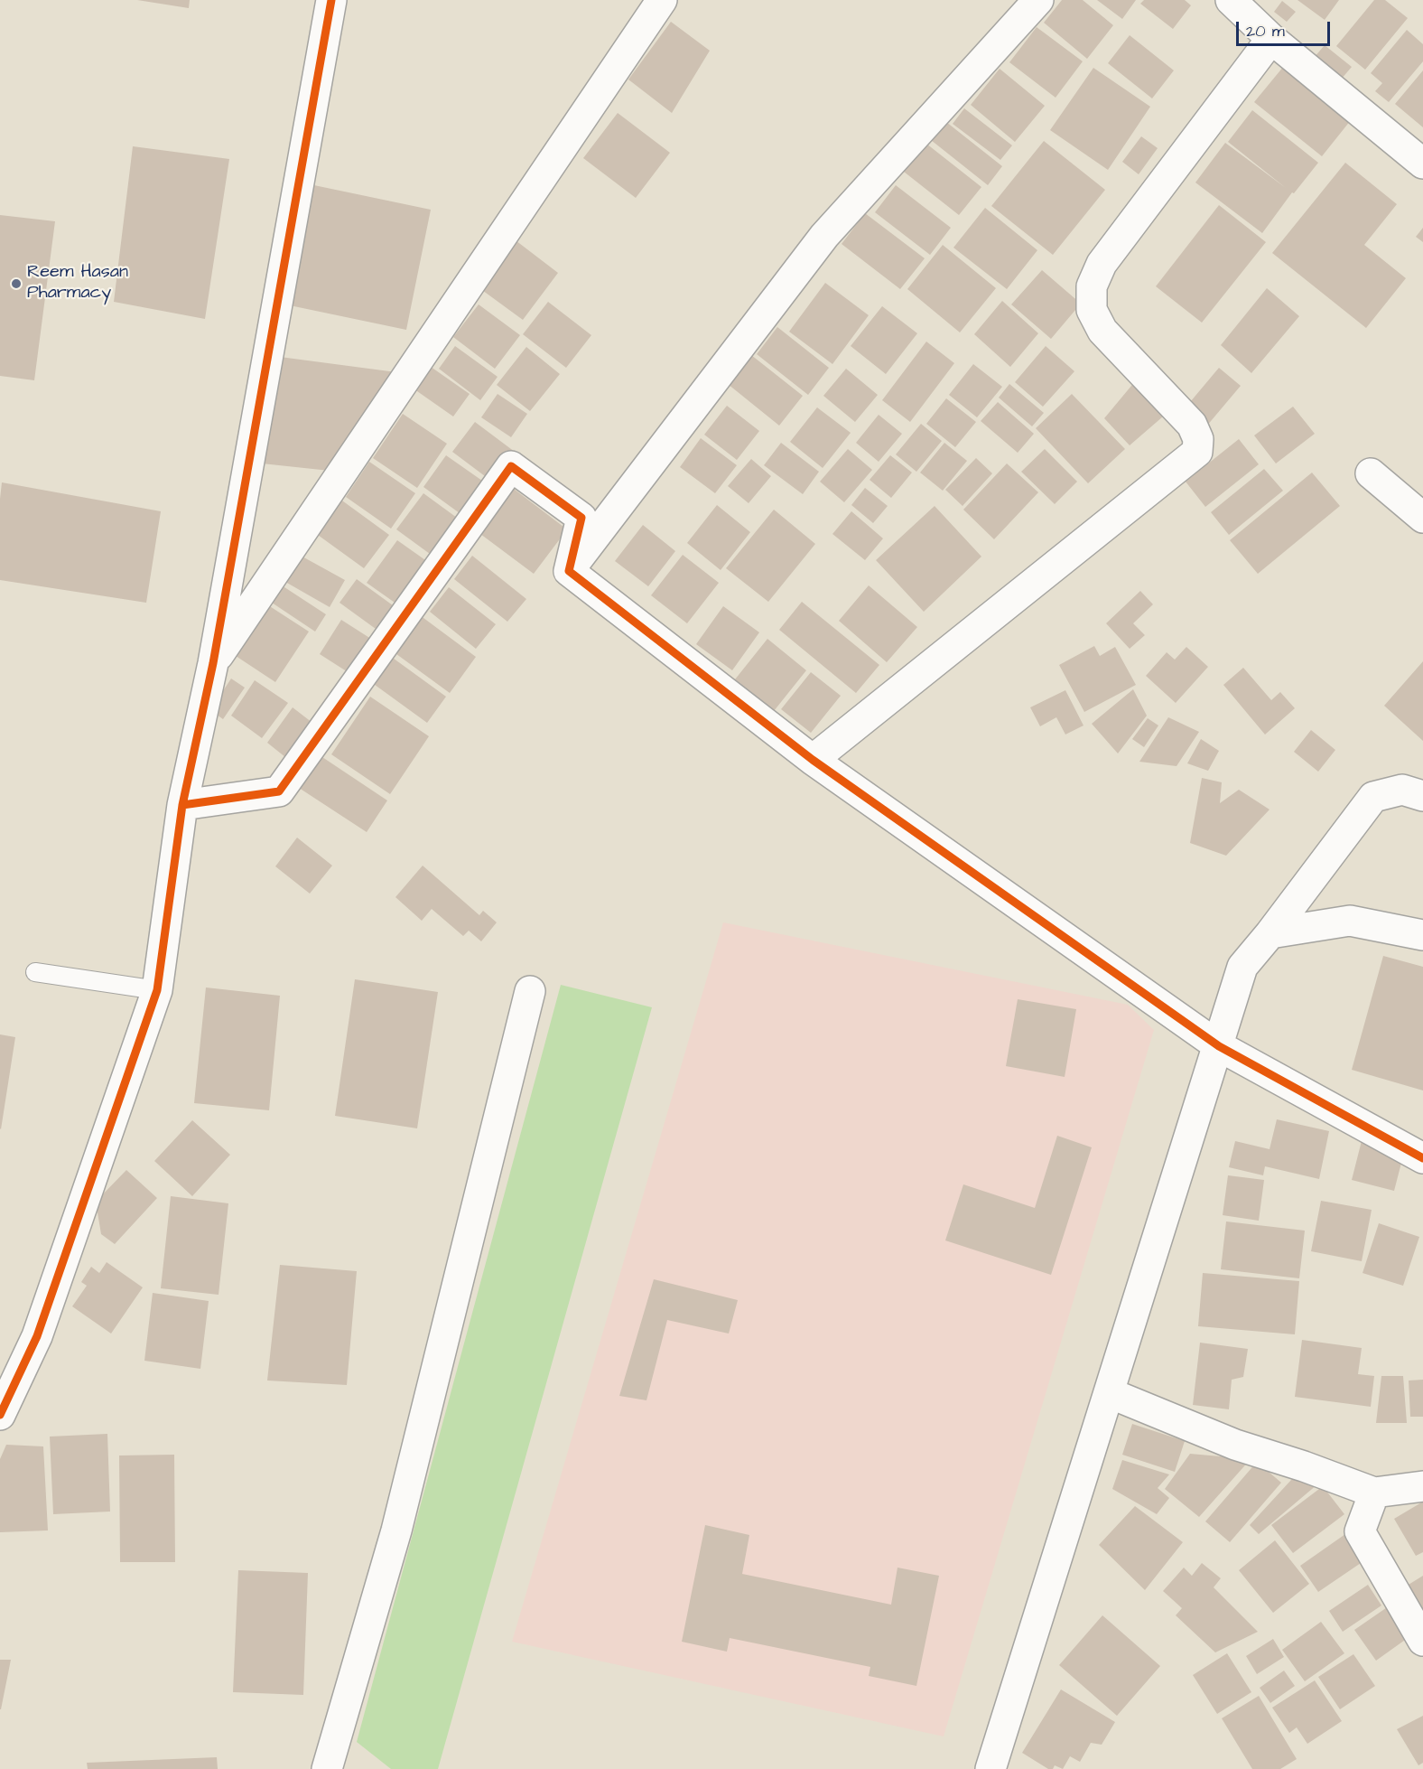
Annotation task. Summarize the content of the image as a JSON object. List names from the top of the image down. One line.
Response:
{"places":["Reem Hasan Pharmacy"],"scale_bar":"20 m"}
